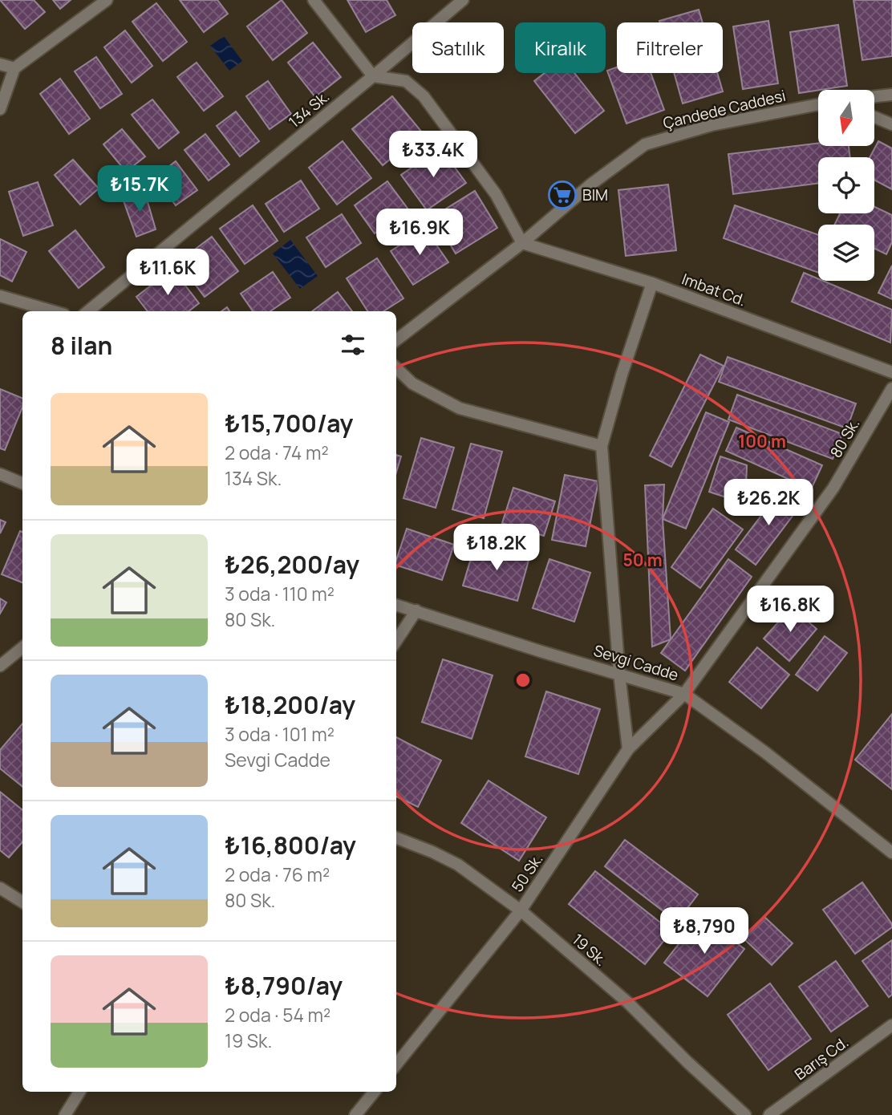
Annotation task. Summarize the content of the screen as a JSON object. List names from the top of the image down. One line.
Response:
{"streets":{"street":["134 Sk.","Çandede Caddesi","Imbat Cd.","80 Sk.","Sevgi Cadde","50 Sk.","19 Sk.","Barış Cd."]},"crossings":[["Çandede Caddesi","Imbat Cd."],["80 Sk.","Sevgi Cadde"],["80 Sk.","50 Sk."],["Sevgi Cadde","50 Sk."],["50 Sk.","19 Sk."]],"places":{"supermarket":["BIM"]},"north":"bottom","page":{"chip":["Satılık","Kiralık","Filtreler"],"price":["₺33.4K","₺15.7K","₺16.9K","₺11.6K","₺26.2K","₺18.2K","₺16.8K","₺8,790"],"heading":"8 ilan","list":[{"name":"₺15,700/ay","note":"2 oda · 74 m² · 134 Sk."},{"name":"₺26,200/ay","note":"3 oda · 110 m² · 80 Sk."},{"name":"₺18,200/ay","note":"3 oda · 101 m² · Sevgi Cadde"},{"name":"₺16,800/ay","note":"2 oda · 76 m² · 80 Sk."},{"name":"₺8,790/ay","note":"2 oda · 54 m² · 19 Sk."}]},"rings":["100 m","50 m"]}
